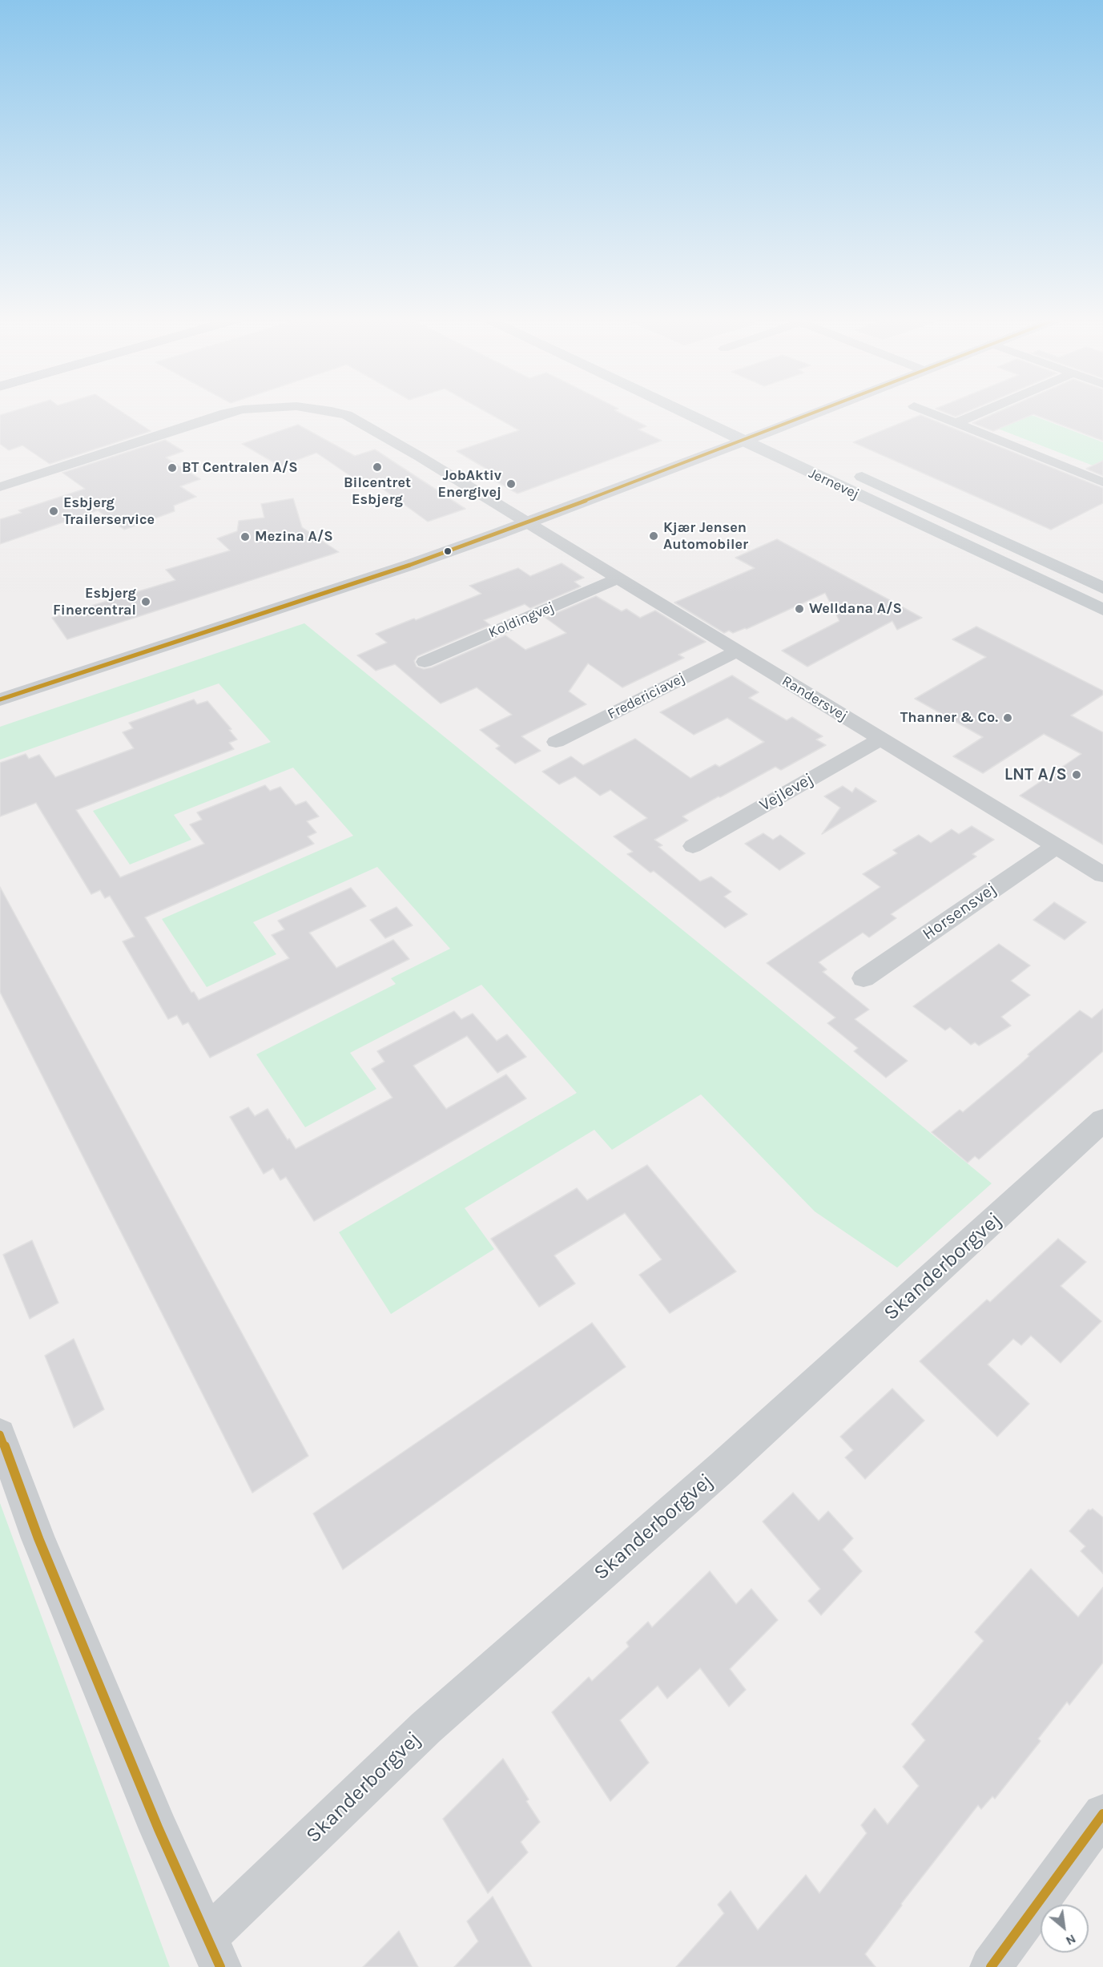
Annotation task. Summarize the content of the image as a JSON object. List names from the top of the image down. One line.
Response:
{"streets":{"main road":["Jernevej"],"street":["Koldingvej","Fredericiavej","Randersvej","Vejlevej","Horsensvej","Skanderborgvej"]},"crossings":[["Koldingvej","Randersvej"],["Fredericiavej","Randersvej"],["Randersvej","Vejlevej"],["Randersvej","Horsensvej"]],"places":["Bilcentret Esbjerg","BT Centralen A/S","JobAktiv Energivej","Esbjerg Trailerservice","Kjær Jensen Automobiler","Mezina A/S","Esbjerg Finercentral","Welldana A/S","Thanner & Co.","LNT A/S"],"north":"bottom right"}
